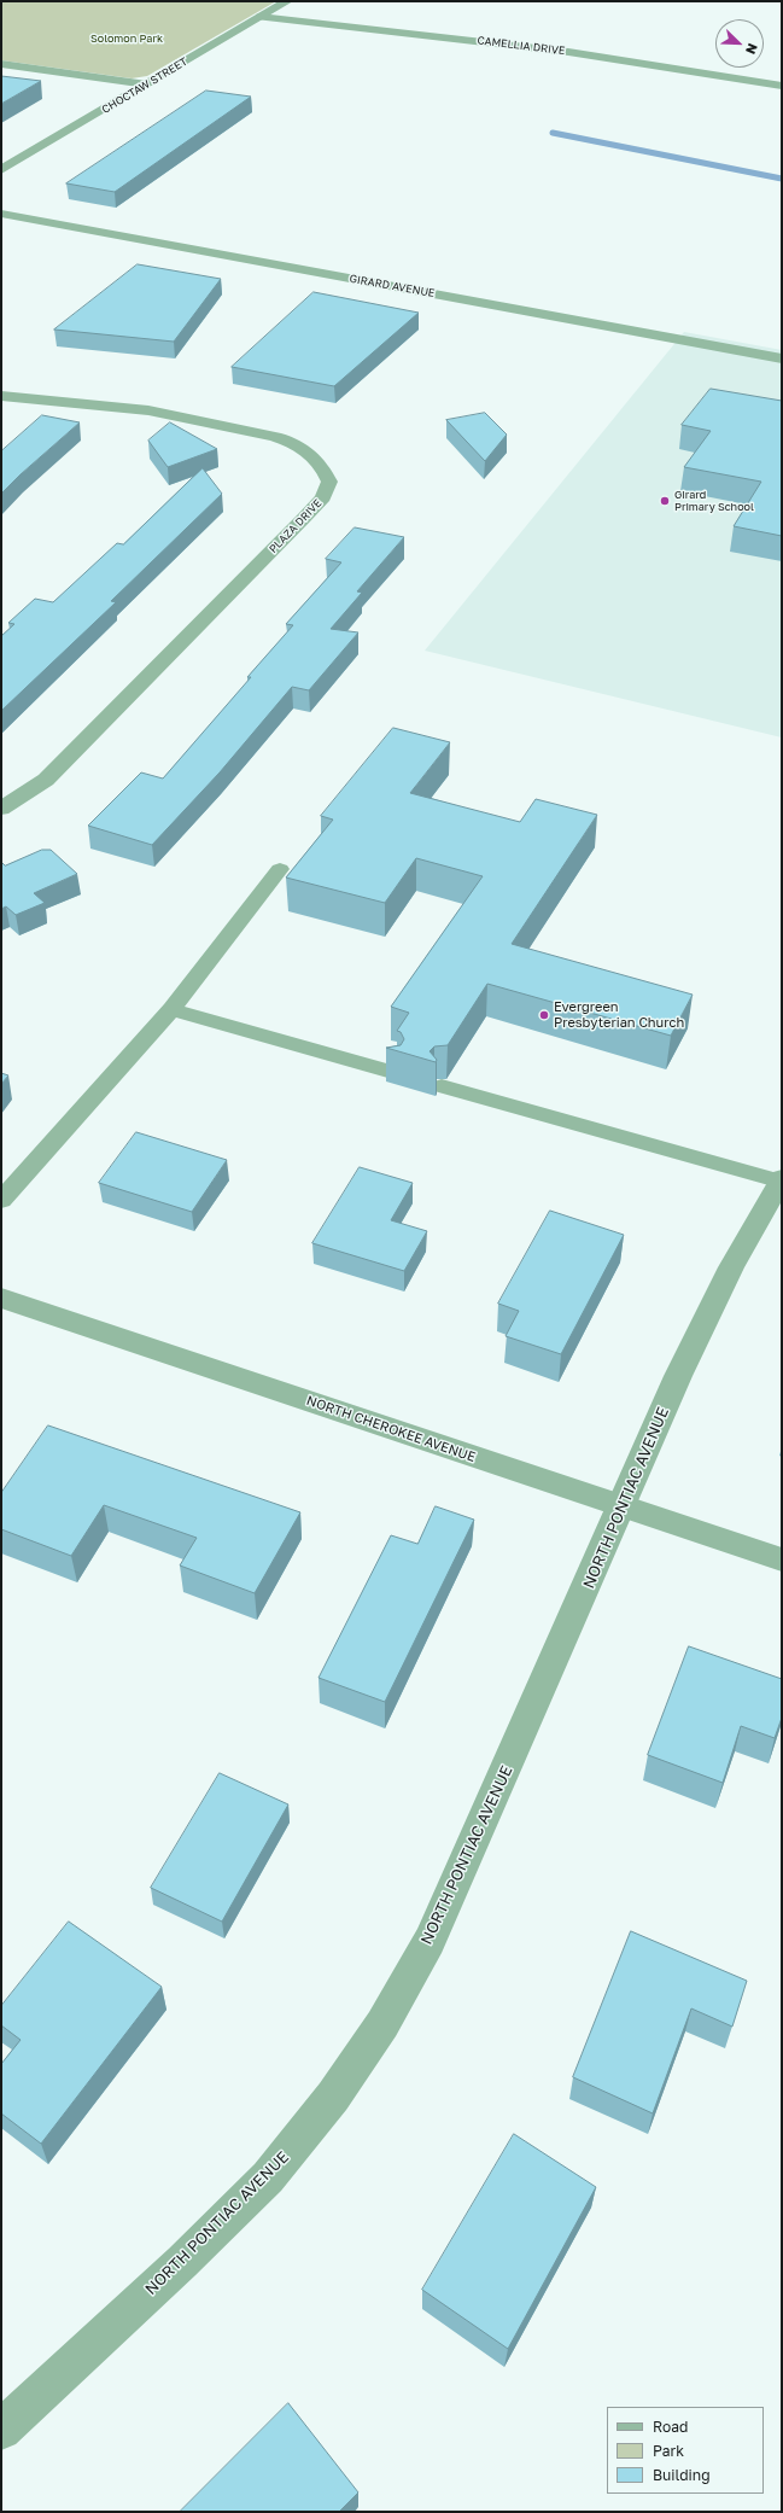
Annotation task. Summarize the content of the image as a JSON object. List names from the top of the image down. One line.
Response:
{"streets":{"street":["CAMELLIA DRIVE","CHOCTAW STREET","GIRARD AVENUE","PLAZA DRIVE","NORTH CHEROKEE AVENUE","NORTH PONTIAC AVENUE"]},"crossings":[["CAMELLIA DRIVE","CHOCTAW STREET"],["NORTH CHEROKEE AVENUE","NORTH PONTIAC AVENUE"]],"parks":["Solomon Park"],"places":["Girard Primary School","Evergreen Presbyterian Church"],"legend":["Road","Park","Building"],"north":"bottom right"}
